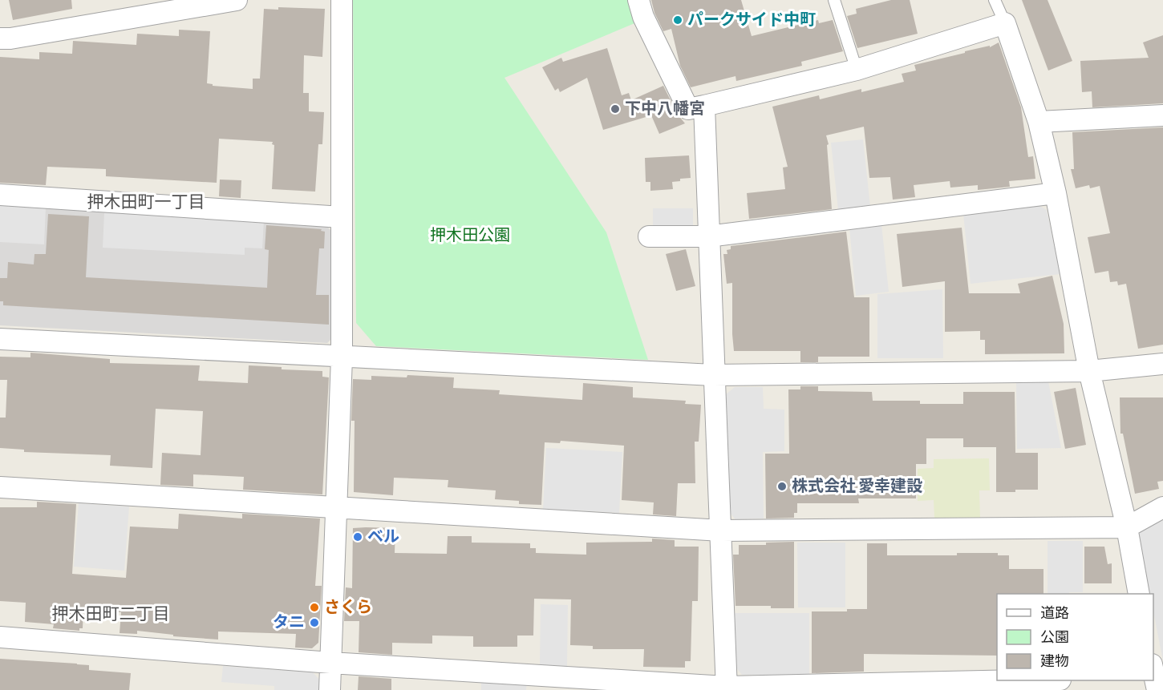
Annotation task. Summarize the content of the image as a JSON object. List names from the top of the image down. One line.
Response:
{"districts":["押木田町一丁目","押木田町二丁目"],"parks":["押木田公園"],"places":["パークサイド中町","下中八幡宮","株式会社 愛幸建設","ベル","さくら","タニ"],"legend":["道路","公園","建物"]}
